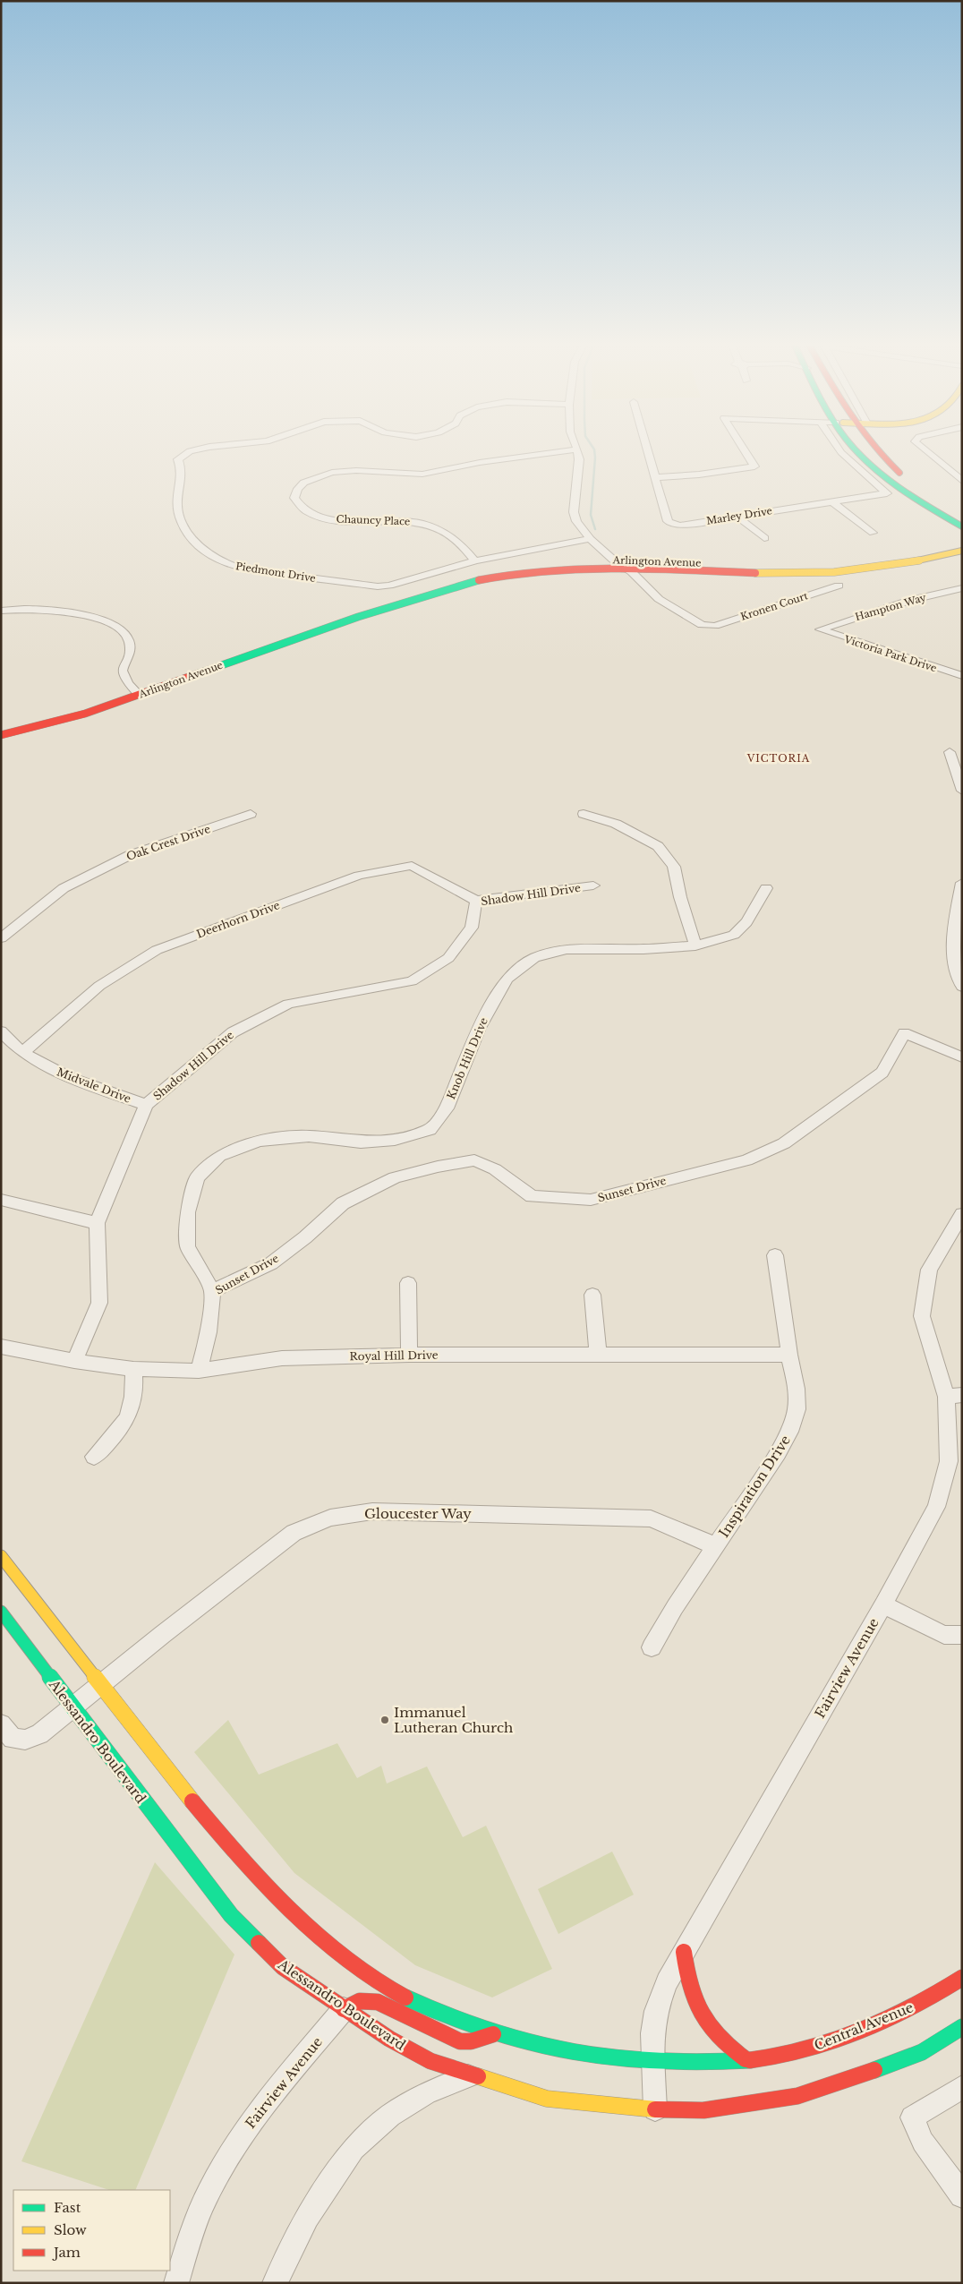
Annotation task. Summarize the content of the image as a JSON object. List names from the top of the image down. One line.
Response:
{"streets":{"main road":["Arlington Avenue","Alessandro Boulevard","Central Avenue"],"street":["Marley Drive","Chauncy Place","Piedmont Drive","Kronen Court","Hampton Way","Victoria Park Drive","Oak Crest Drive","Shadow Hill Drive","Deerhorn Drive","Knob Hill Drive","Midvale Drive","Sunset Drive","Royal Hill Drive","Inspiration Drive","Gloucester Way","Fairview Avenue"]},"crossings":[["Chauncy Place","Piedmont Drive"],["Arlington Avenue","Kronen Court"],["Hampton Way","Victoria Park Drive"],["Shadow Hill Drive","Deerhorn Drive"],["Shadow Hill Drive","Midvale Drive"],["Shadow Hill Drive","Royal Hill Drive"],["Deerhorn Drive","Midvale Drive"],["Knob Hill Drive","Sunset Drive"],["Sunset Drive","Royal Hill Drive"],["Royal Hill Drive","Inspiration Drive"],["Inspiration Drive","Gloucester Way"],["Gloucester Way","Alessandro Boulevard"],["Fairview Avenue","Alessandro Boulevard"],["Fairview Avenue","Central Avenue"]],"districts":["VICTORIA"],"places":["Immanuel Lutheran Church"],"legend":["Fast","Slow","Jam"]}
